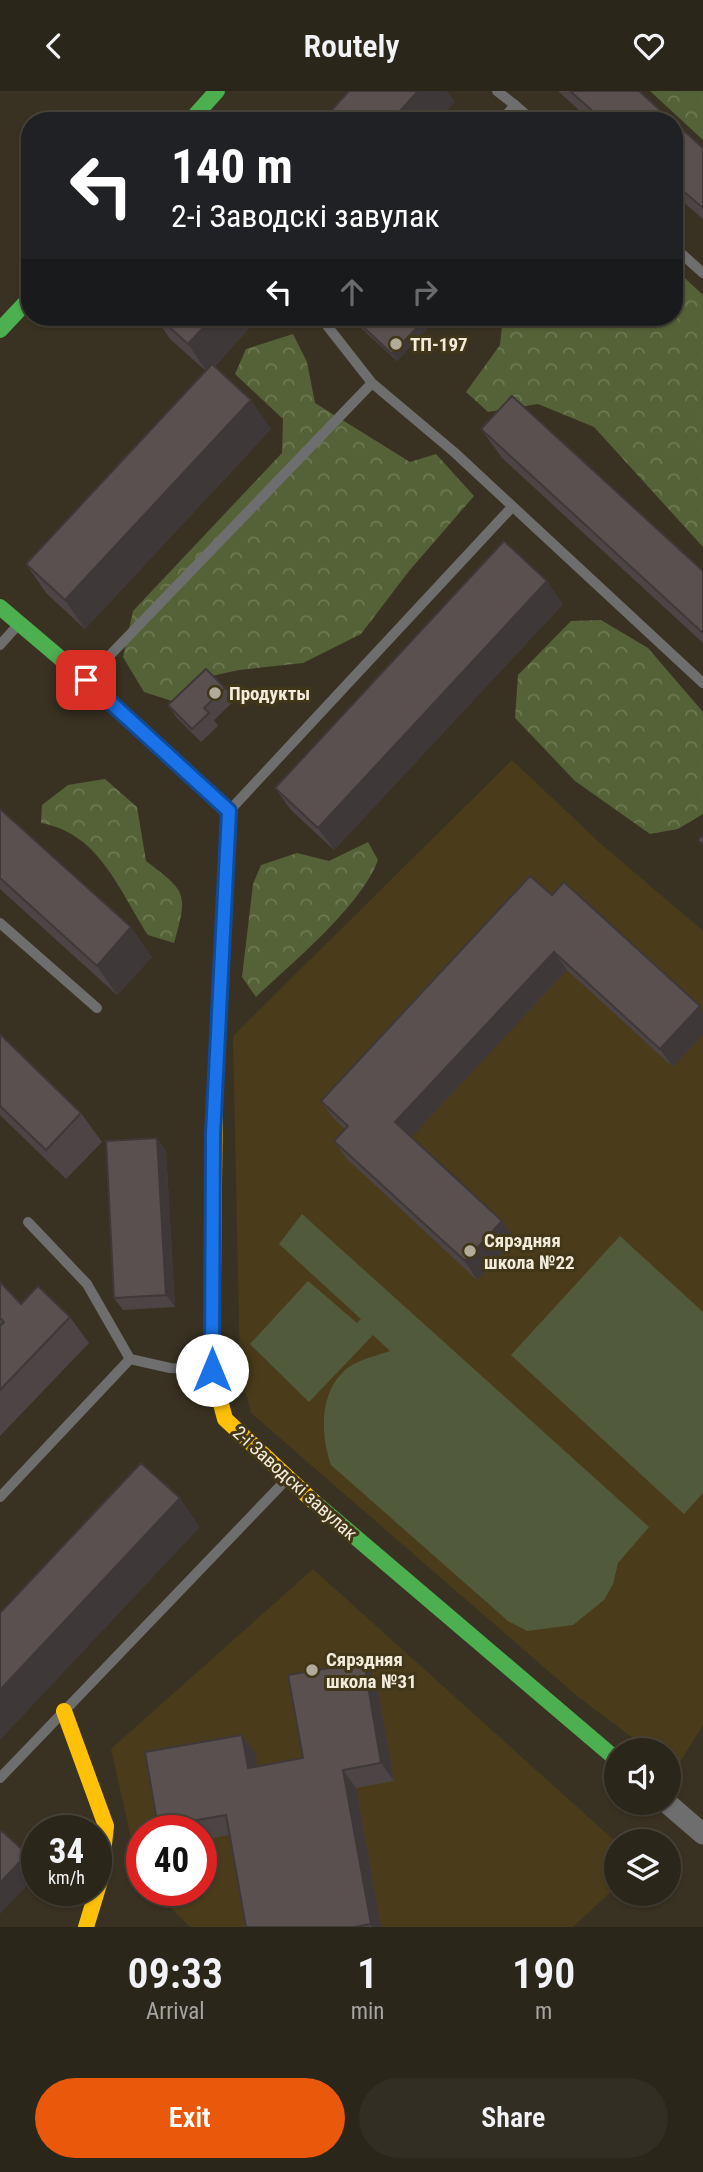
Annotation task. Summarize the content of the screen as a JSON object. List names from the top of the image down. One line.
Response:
{"streets":{"street":["2-і Заводскі завулак"]},"places":["ТП-197","Продукты","Сярэдняя школа №22","Сярэдняя школа №31"],"page":{"header":"Routely","turn":["140 m","2-і Заводскі завулак"],"speed":"34 km/h","limit":"40","eta":["09:33","Arrival","1","min","190","m"],"buttons":["Exit","Share"]}}
